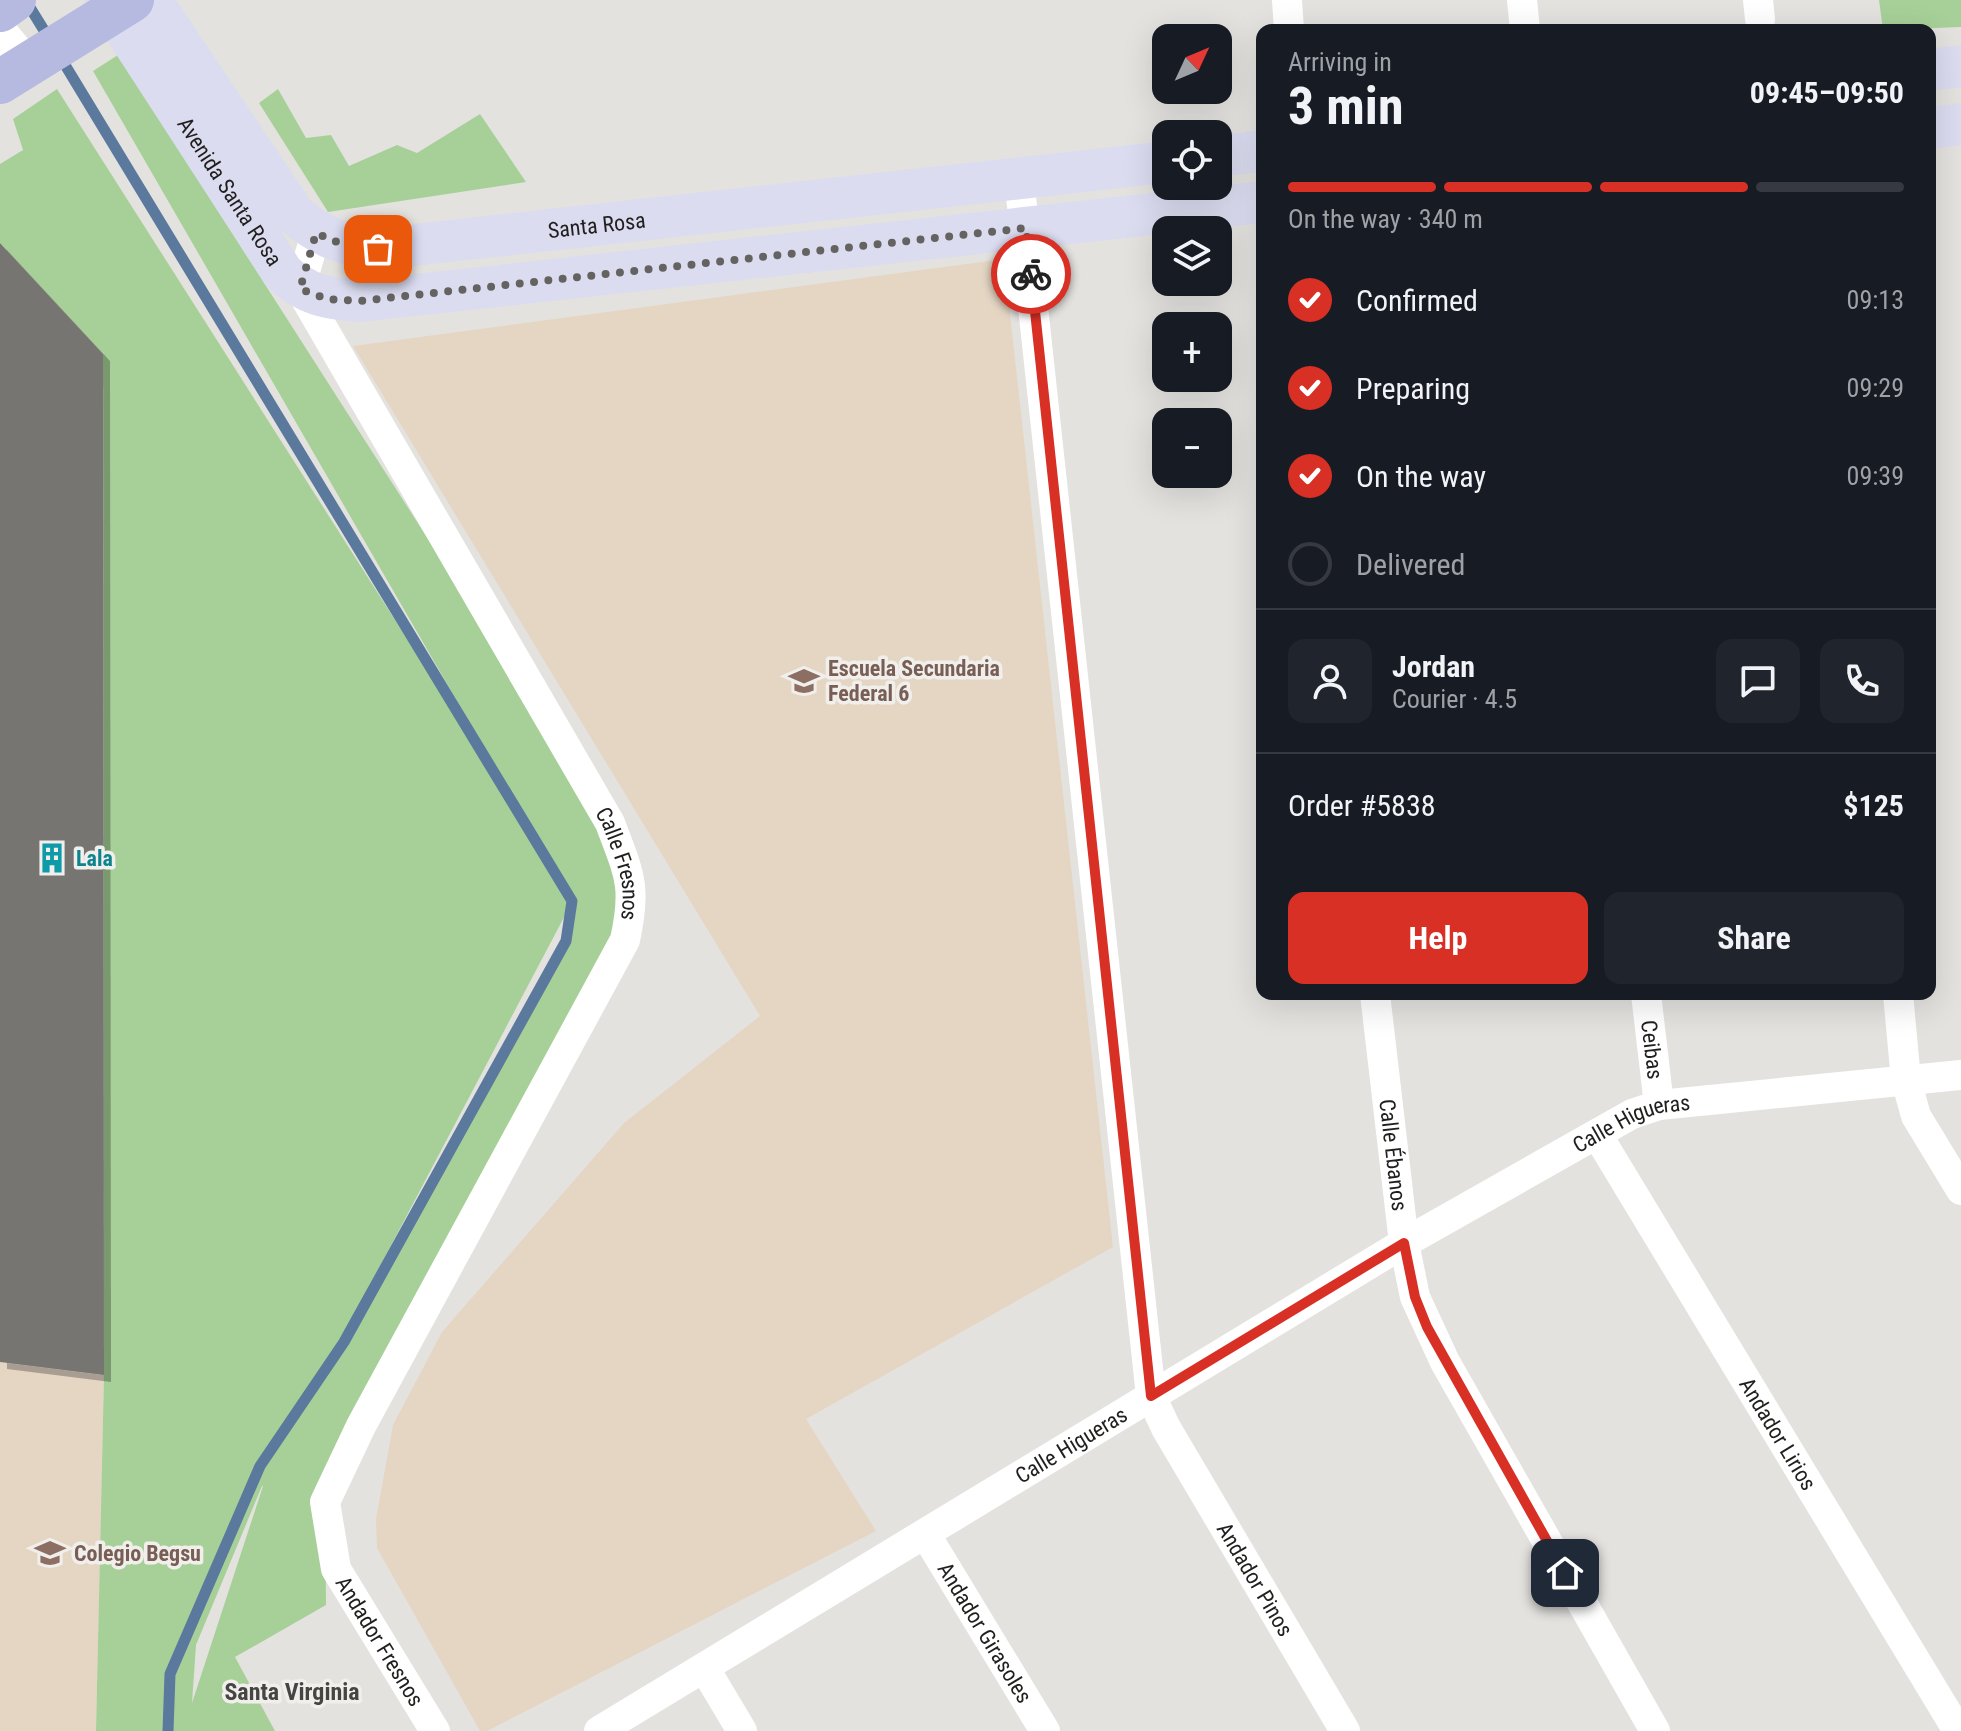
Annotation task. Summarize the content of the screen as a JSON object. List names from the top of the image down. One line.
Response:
{"streets":{"main road":["Avenida Santa Rosa","Santa Rosa"],"street":["Calle Fresnos","Ceibas","Calle Higueras","Calle Ébanos","Andador Lirios","Andador Pinos","Andador Girasoles","Andador Fresnos"]},"crossings":[["Avenida Santa Rosa","Santa Rosa"],["Avenida Santa Rosa","Calle Fresnos"],["Santa Rosa","Andador Pinos"],["Calle Fresnos","Andador Fresnos"],["Ceibas","Calle Higueras"],["Calle Higueras","Calle Ébanos"],["Calle Higueras","Andador Lirios"],["Calle Higueras","Andador Pinos"],["Calle Higueras","Andador Girasoles"]],"districts":["Santa Virginia"],"places":{"school or university":["Escuela Secundaria Federal 6","Colegio Begsu"],"building":["Lala"]},"north":"top right","page":{"map_buttons":["+","−"],"heading":["3 min","Arriving in","09:45–09:50"],"panel":["Jordan","Courier · 4.5","Order #5838","$125"],"bar":"On the way · 340 m","list":[["Confirmed","09:13"],["Preparing","09:29"],["On the way","09:39"],"Delivered"],"buttons":["Help","Share"]}}
